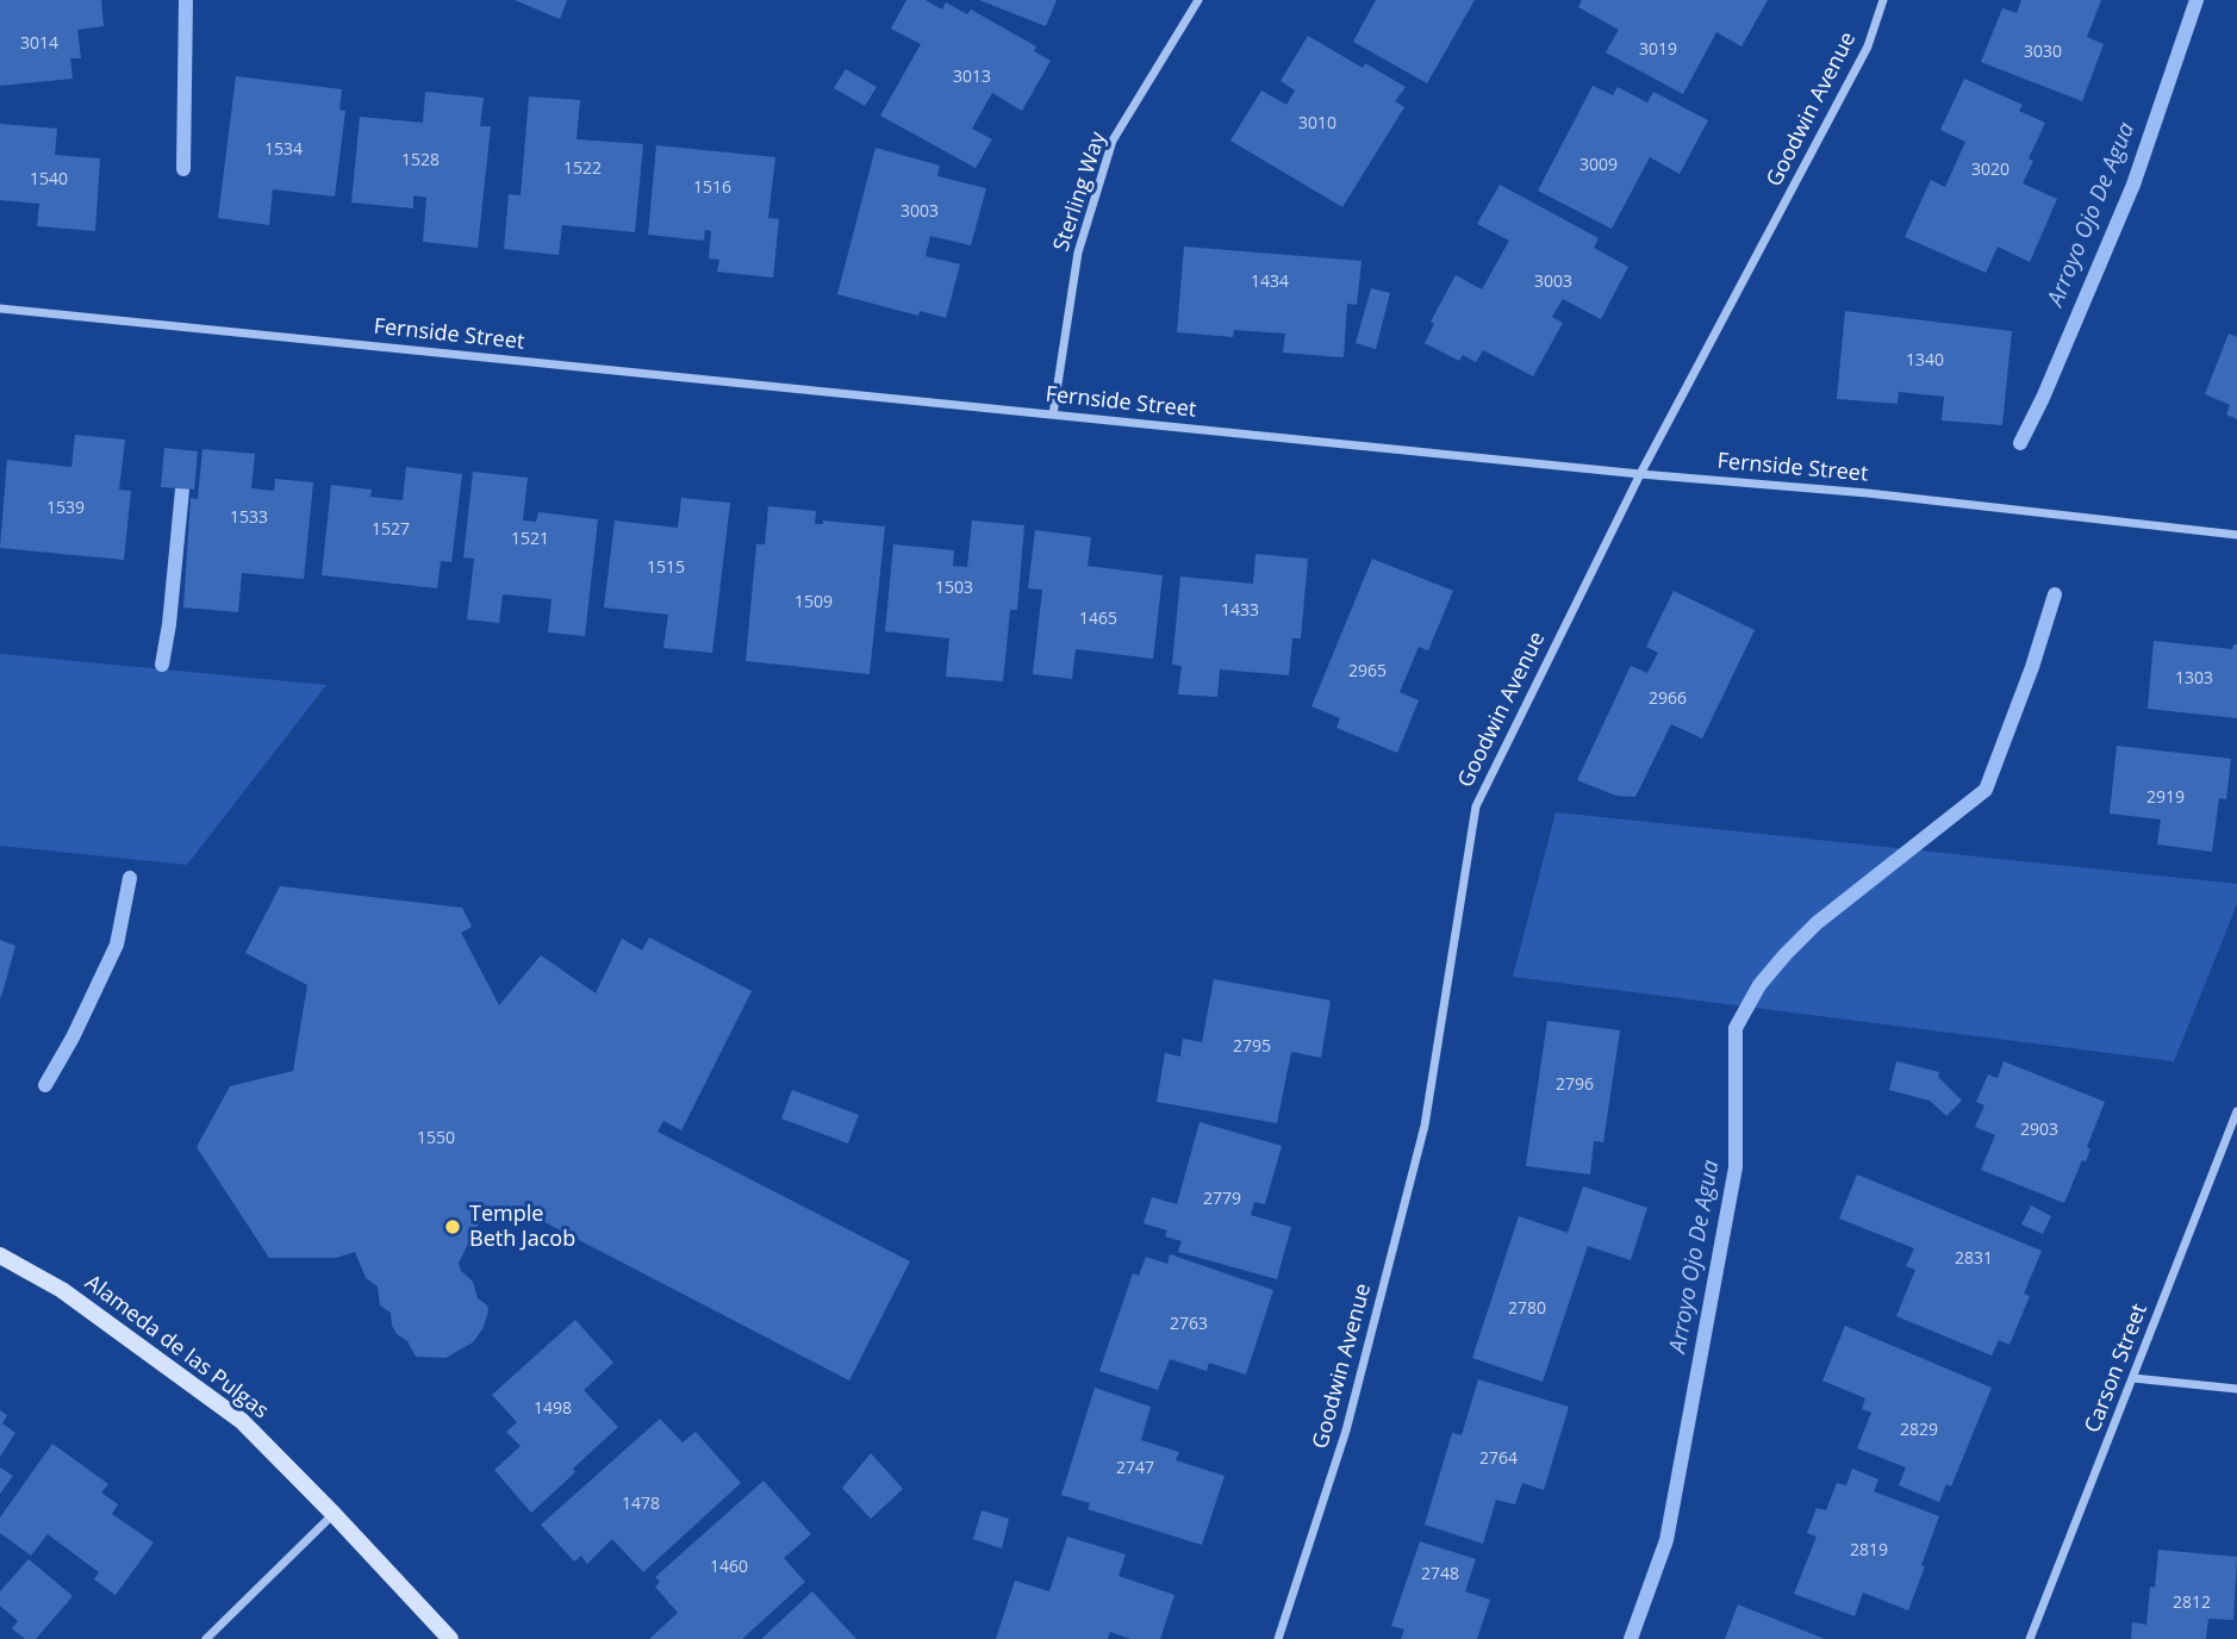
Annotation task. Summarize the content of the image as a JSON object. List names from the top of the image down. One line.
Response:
{"streets":{"main road":["Alameda de las Pulgas"],"street":["Goodwin Avenue","Sterling Way","Fernside Street","Carson Street"]},"crossings":[["Goodwin Avenue","Fernside Street"],["Sterling Way","Fernside Street"]],"water":["Arroyo Ojo De Agua"],"places":["Temple Beth Jacob"],"house_numbers":["3014","3019","3030","3013","3010","1534","1528","3009","1522","3020","1540","1516","3003","1434","3003","1340","1539","1533","1527","1521","1515","1503","1509","1433","1465","2965","1303","2966","2919","2795","2796","2903","1550","2779","2831","2780","2763","1498","2829","2764","2747","1478","2819","1460","2748","2812"]}
